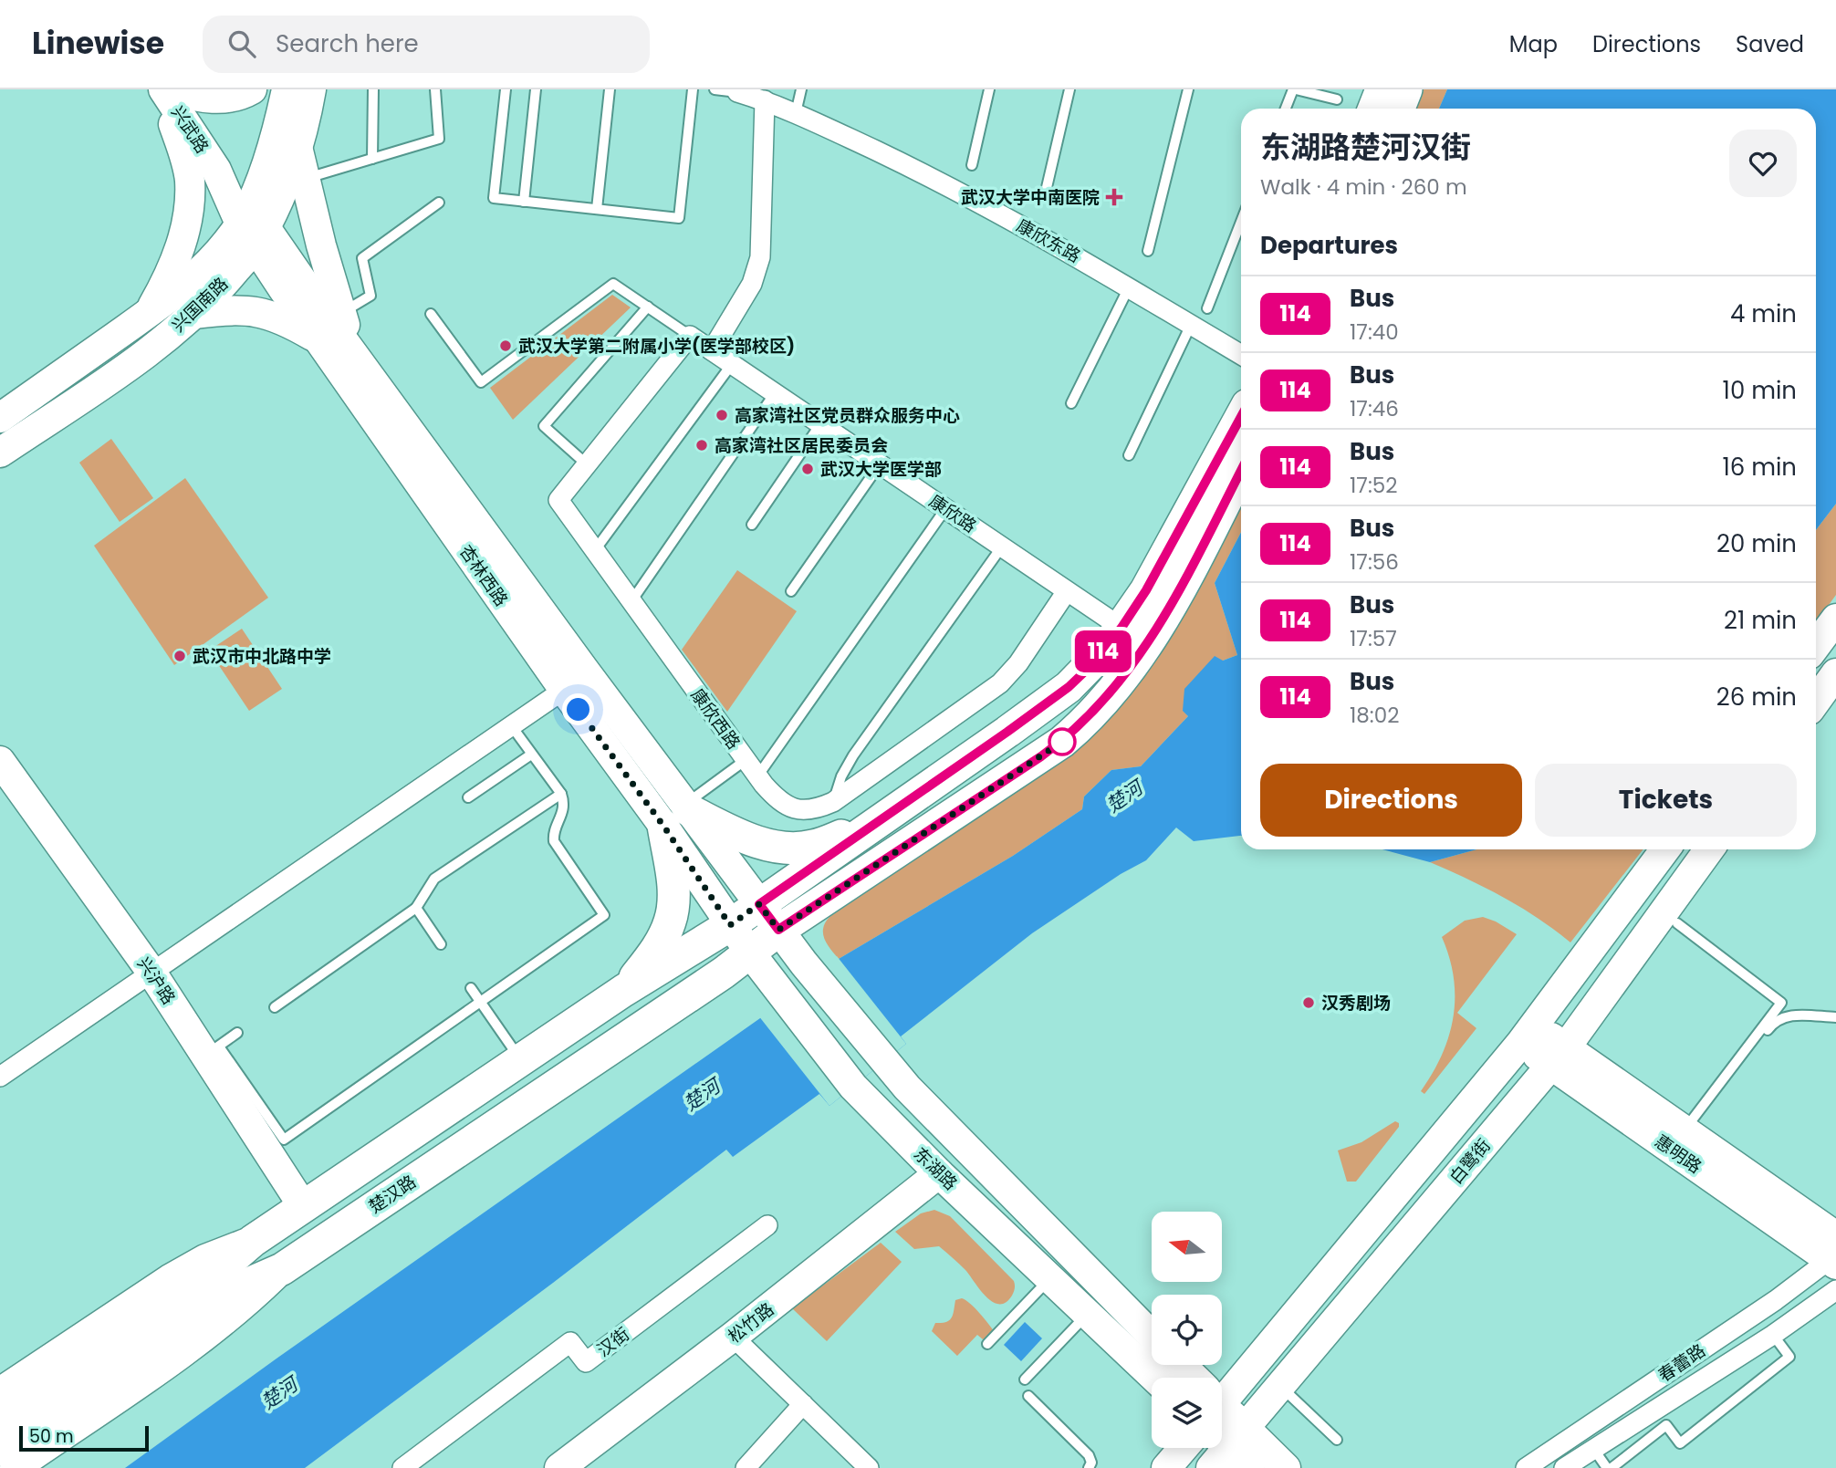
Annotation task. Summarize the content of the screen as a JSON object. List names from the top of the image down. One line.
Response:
{"streets":{"main road":["兴武路","兴国南路","杏林西路","兴沪路","惠明路","白鹭街","东湖路","楚汉路","松竹路"],"street":["康欣东路","康欣路","康欣西路","汉街","春蕾路"]},"crossings":[["兴武路","兴国南路"],["兴武路","杏林西路"],["兴国南路","杏林西路"],["康欣路","康欣西路"],["杏林西路","东湖路"],["惠明路","白鹭街"],["惠明路","春蕾路"],["东湖路","楚汉路"],["东湖路","松竹路"]],"water":["楚河"],"places":{"health":["武汉大学中南医院"],"other":["武汉大学第二附属小学(医学部校区)","高家湾社区党员群众服务中心","高家湾社区居民委员会","武汉大学医学部","武汉市中北路中学","汉秀剧场"]},"lines":["bus line 114"],"scale_bar":"50 m","north":"left","page":{"header":"Linewise","search":"Search here","nav":["Map","Directions","Saved"],"on_map":"114","heading":[["东湖路楚河汉街","Walk · 4 min · 260 m"],"Departures"],"list":[{"mark":"114","name":"Bus","note":"17:40","value":"4 min"},{"mark":"114","name":"Bus","note":"17:46","value":"10 min"},{"mark":"114","name":"Bus","note":"17:52","value":"16 min"},{"mark":"114","name":"Bus","note":"17:56","value":"20 min"},{"mark":"114","name":"Bus","note":"17:57","value":"21 min"},{"mark":"114","name":"Bus","note":"18:02","value":"26 min"}],"buttons":["Directions","Tickets"],"scale":"50 m"}}
